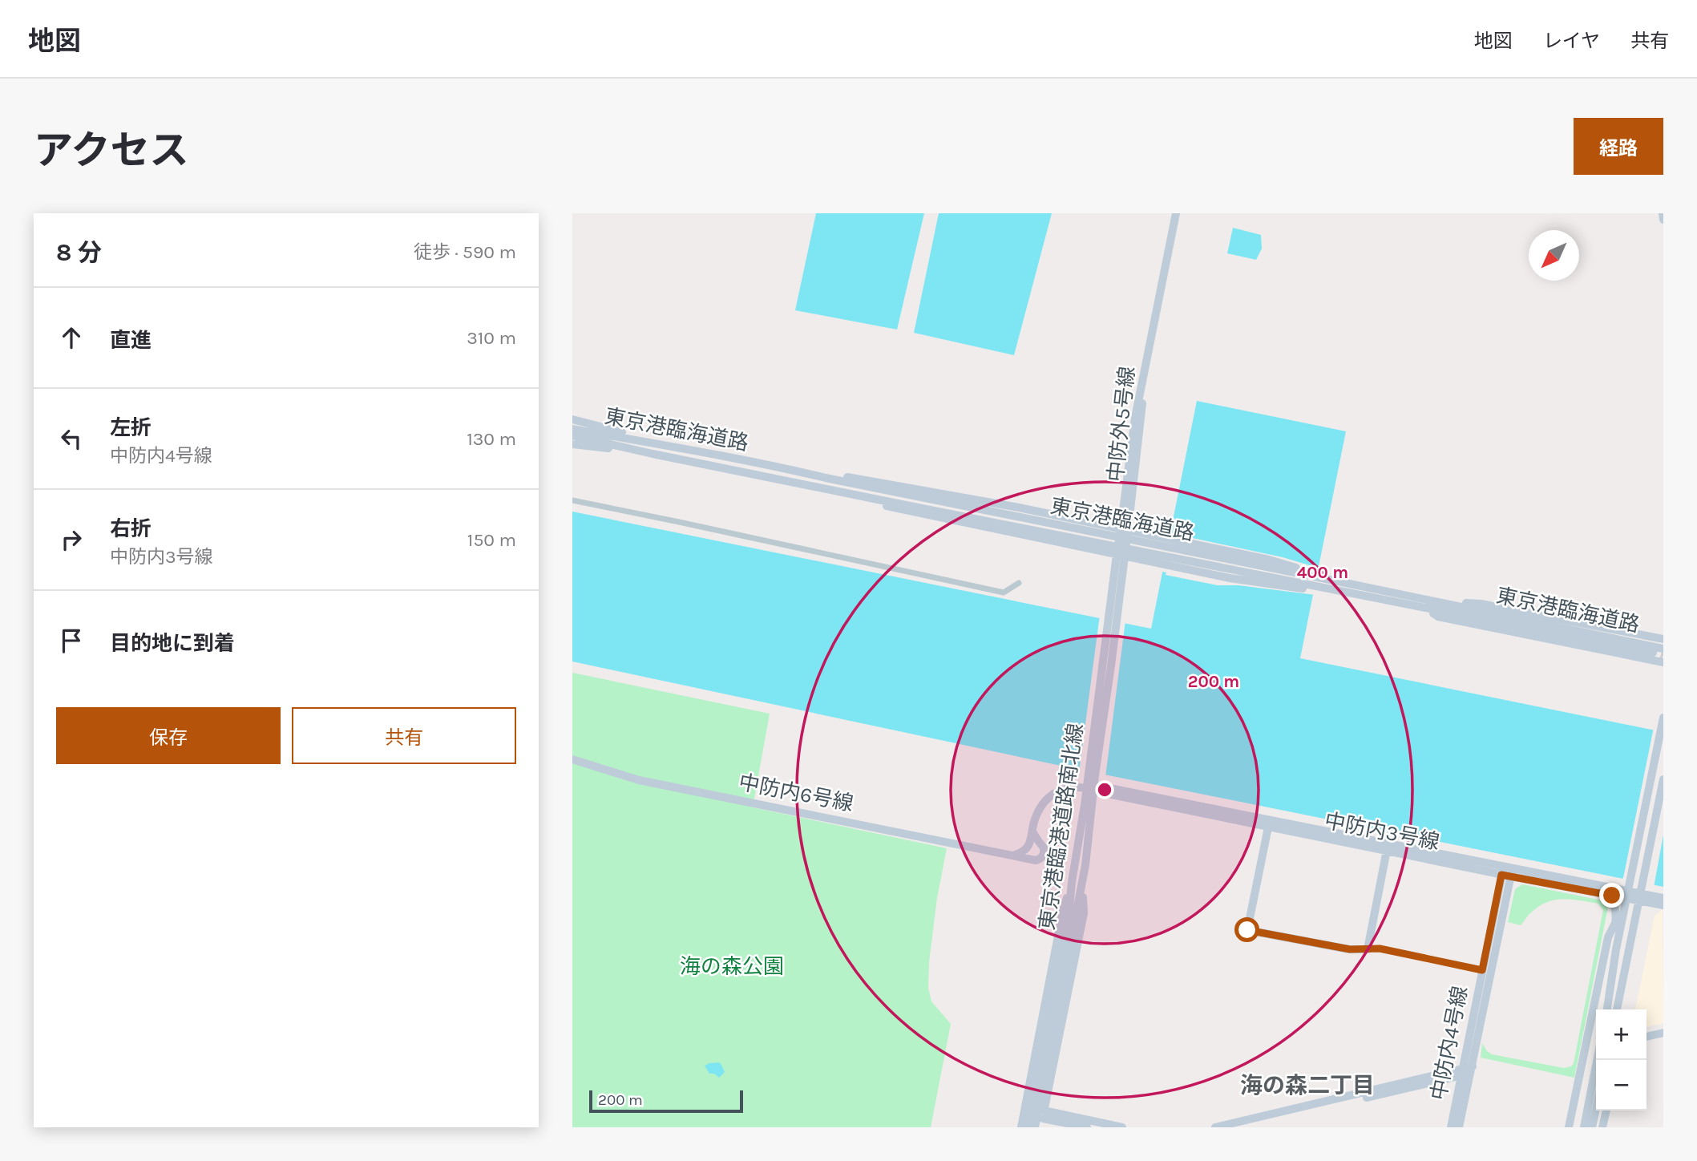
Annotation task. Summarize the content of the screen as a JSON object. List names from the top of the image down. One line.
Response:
{"streets":{"street":["中防外5号線","東京港臨海道路","中防内6号線","東京港臨港道路南北線","中防内3号線","中防内4号線"]},"crossings":[["中防外5号線","東京港臨港道路南北線"],["東京港臨港道路南北線","中防内3号線"],["中防内3号線","中防内4号線"]],"districts":["海の森二丁目"],"parks":["海の森公園"],"scale_bar":"200 m","north":"bottom left","page":{"header":"地図","nav":["地図","レイヤ","共有"],"title":"アクセス","buttons":["経路",["保存","共有"]],"heading":["8 分","徒歩 · 590 m"],"list":[["直進","310 m"],["左折","中防内4号線","130 m"],["右折","中防内3号線","150 m"],"目的地に到着"],"map_buttons":["+","−"],"scale":"200 m"},"rings":["400 m","200 m"]}
